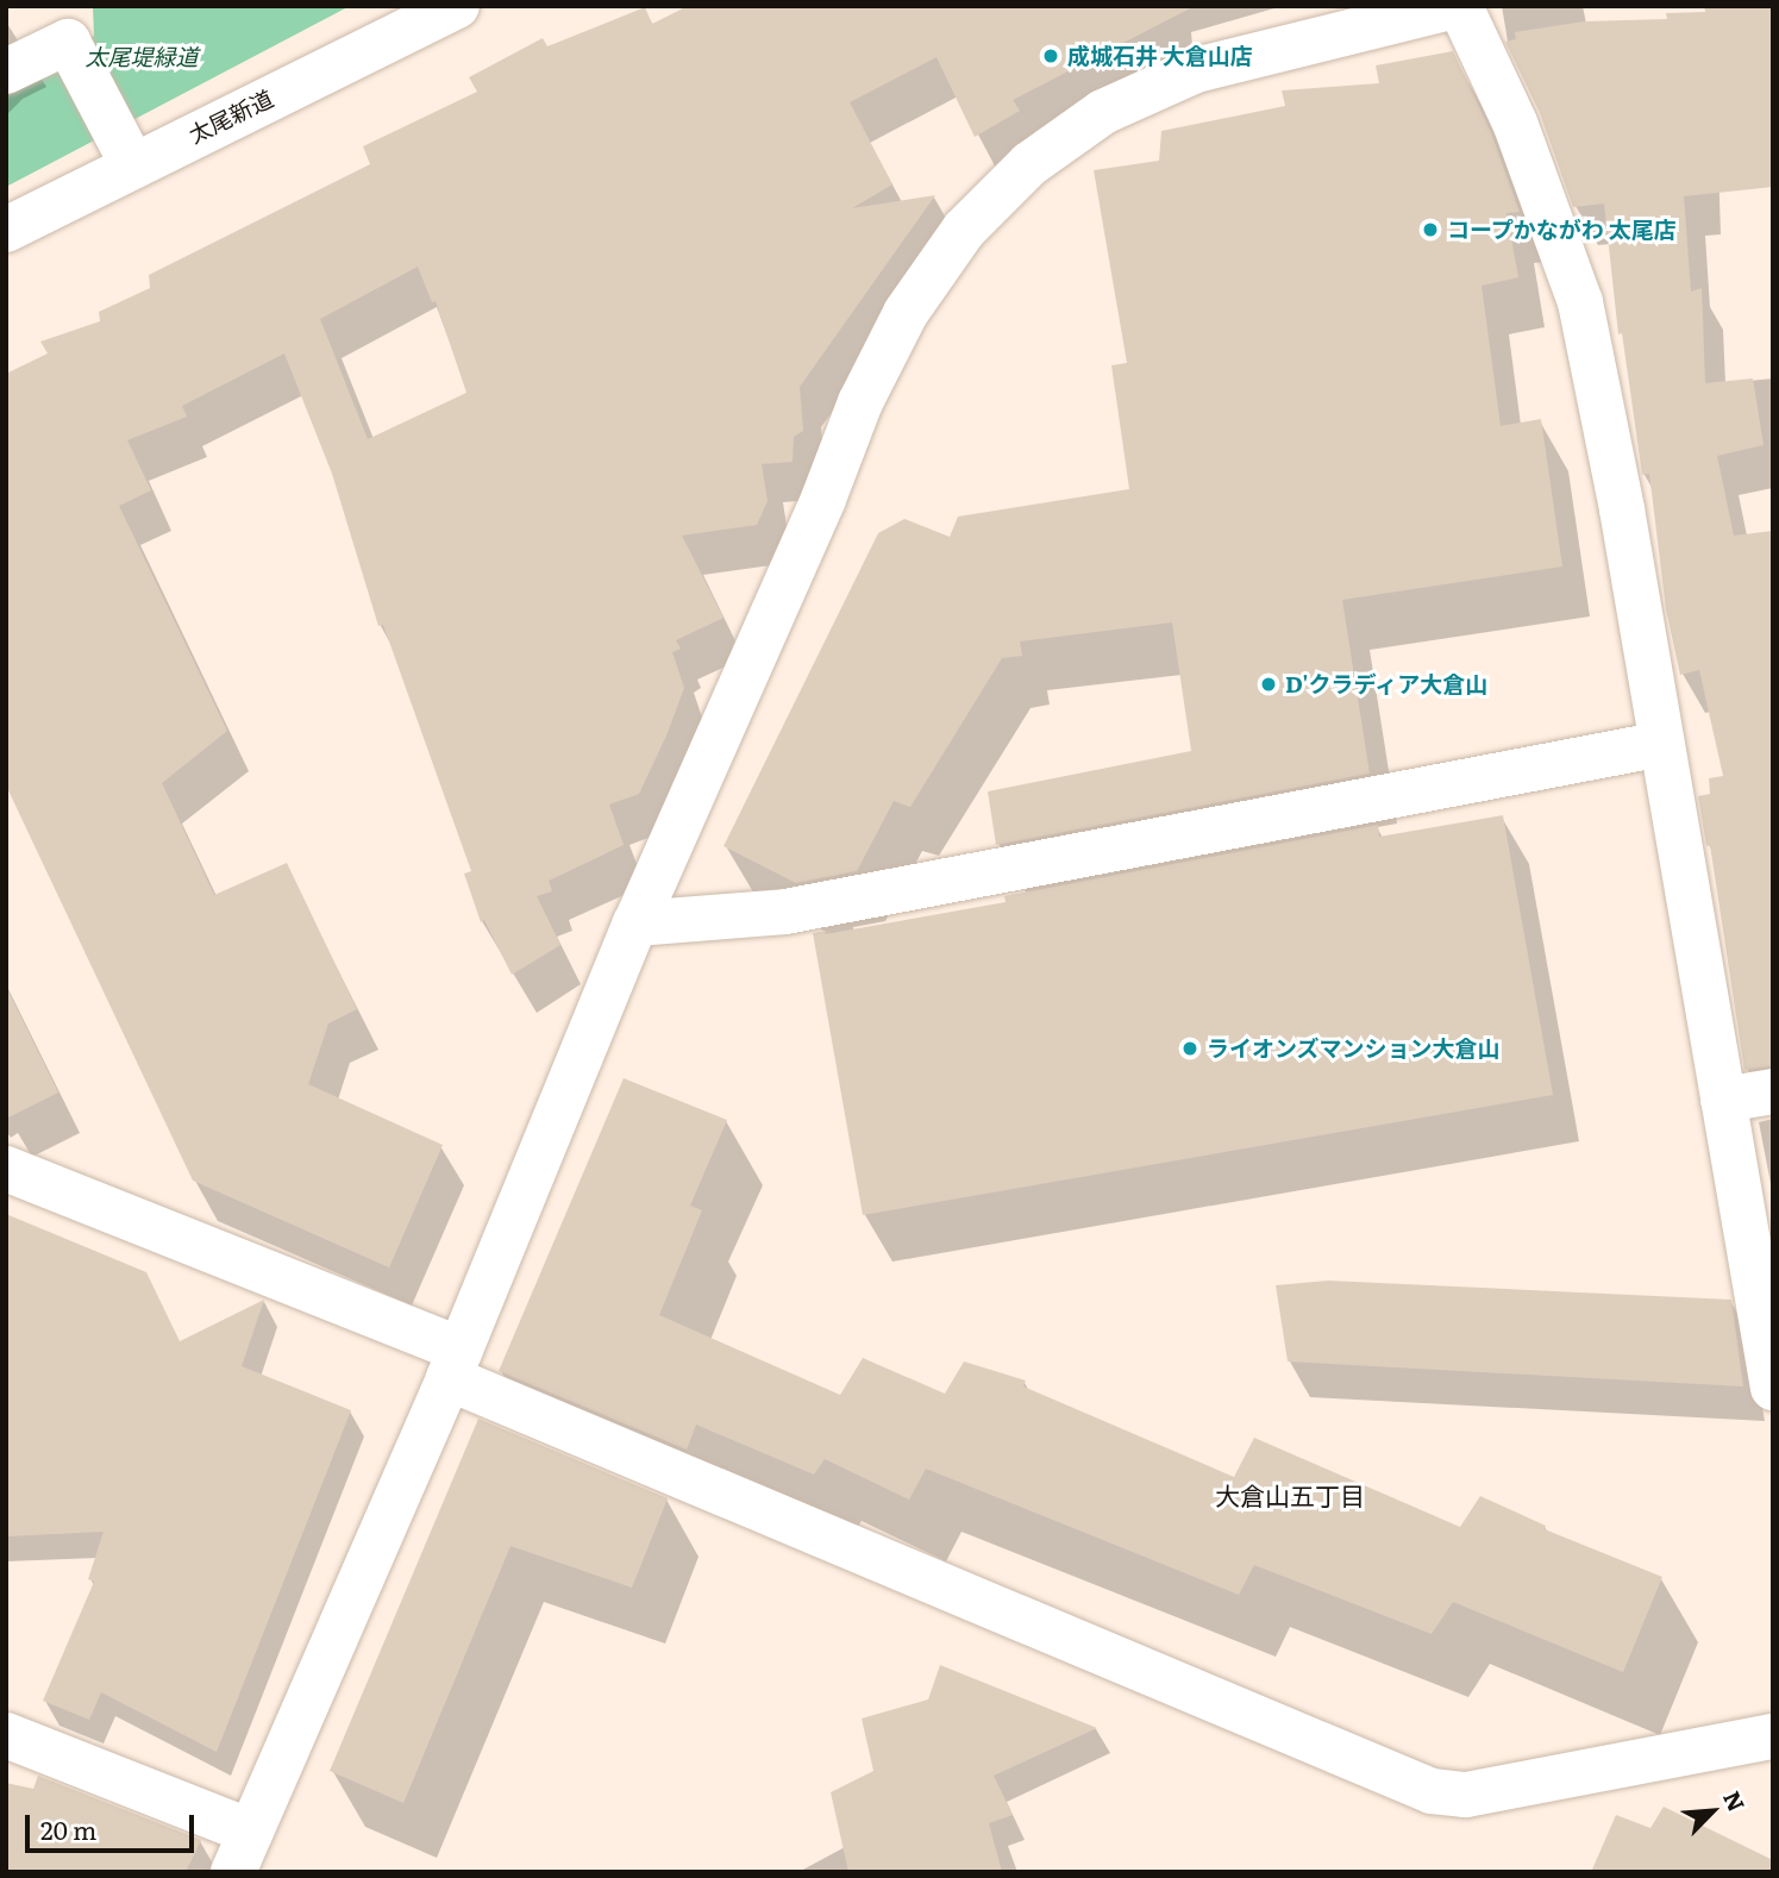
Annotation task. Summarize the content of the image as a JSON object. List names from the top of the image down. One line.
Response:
{"streets":{"street":["太尾新道"]},"districts":["大倉山五丁目"],"parks":["太尾堤緑道"],"places":["成城石井 大倉山店","コープかながわ 太尾店","D'クラディア大倉山","ライオンズマンション大倉山"],"scale_bar":"20 m","north":"top right"}
